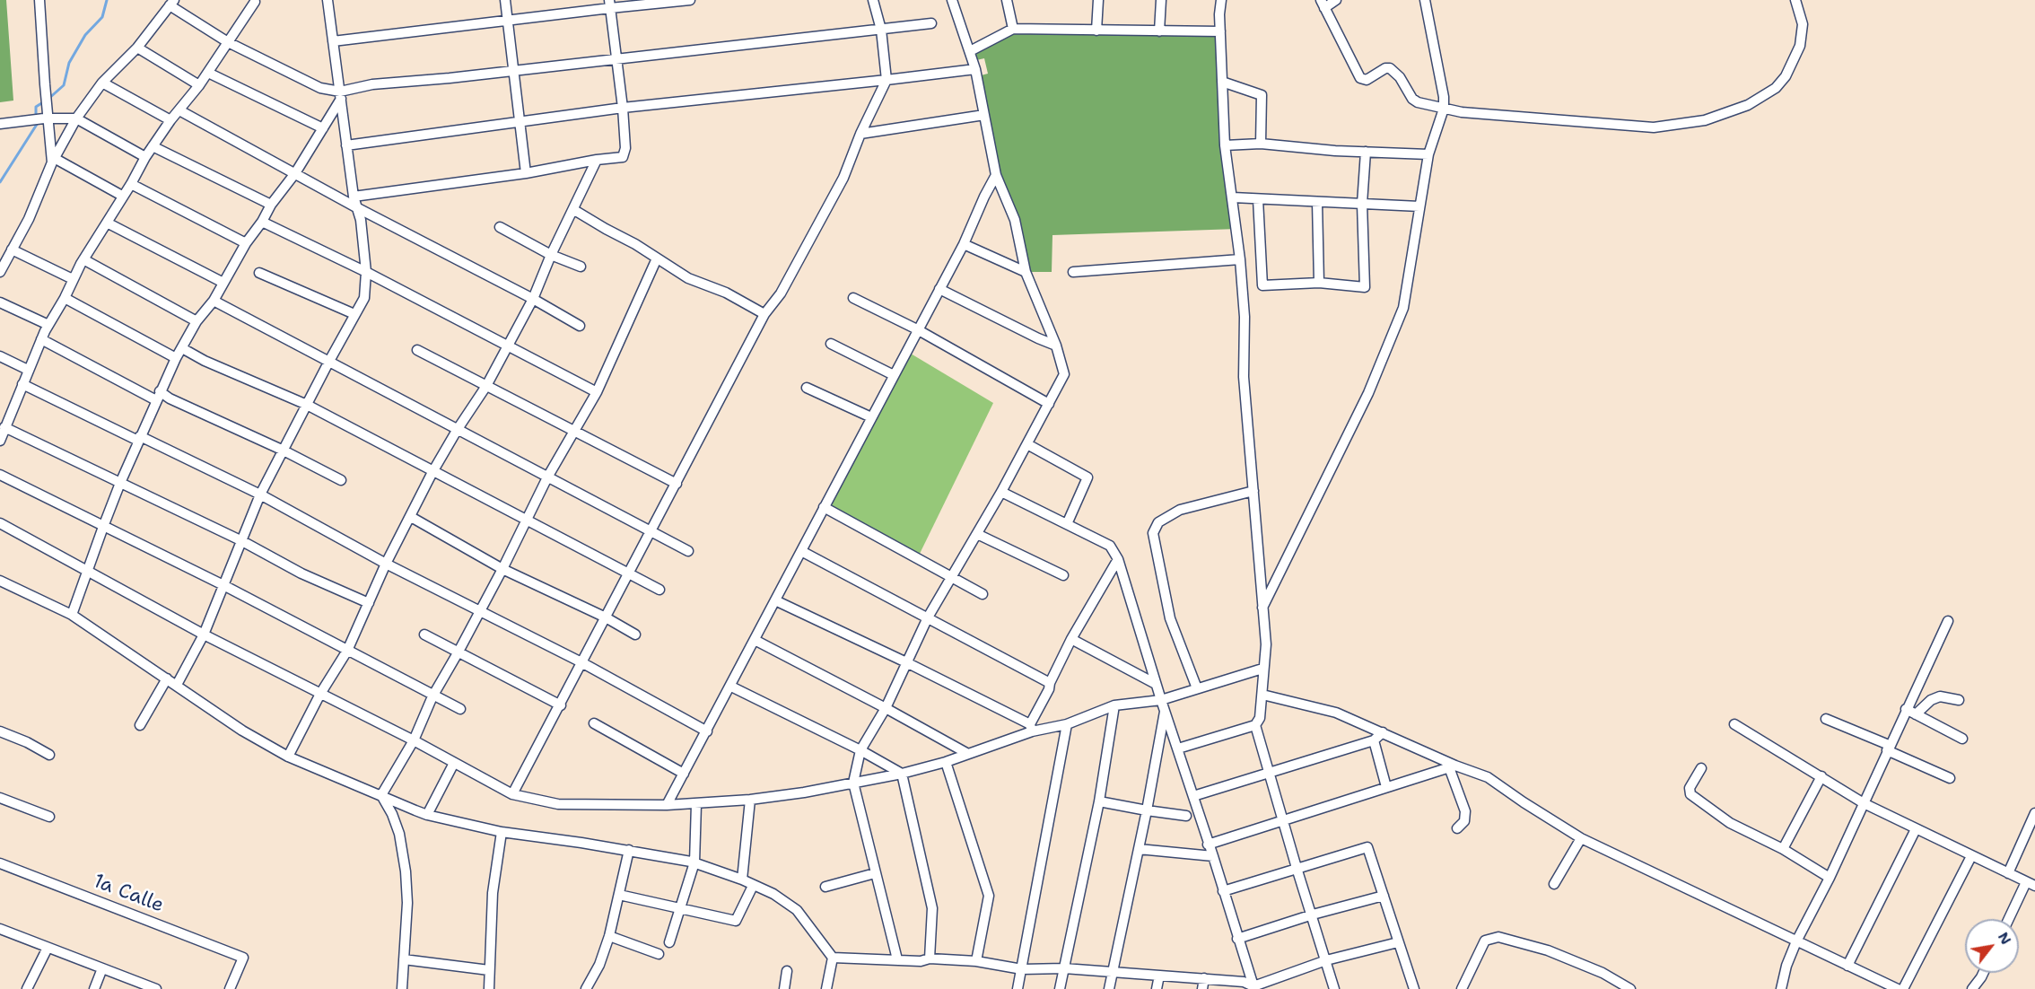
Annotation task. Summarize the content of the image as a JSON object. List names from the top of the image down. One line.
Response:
{"streets":{"street":["1a Calle"]},"north":"top right"}
